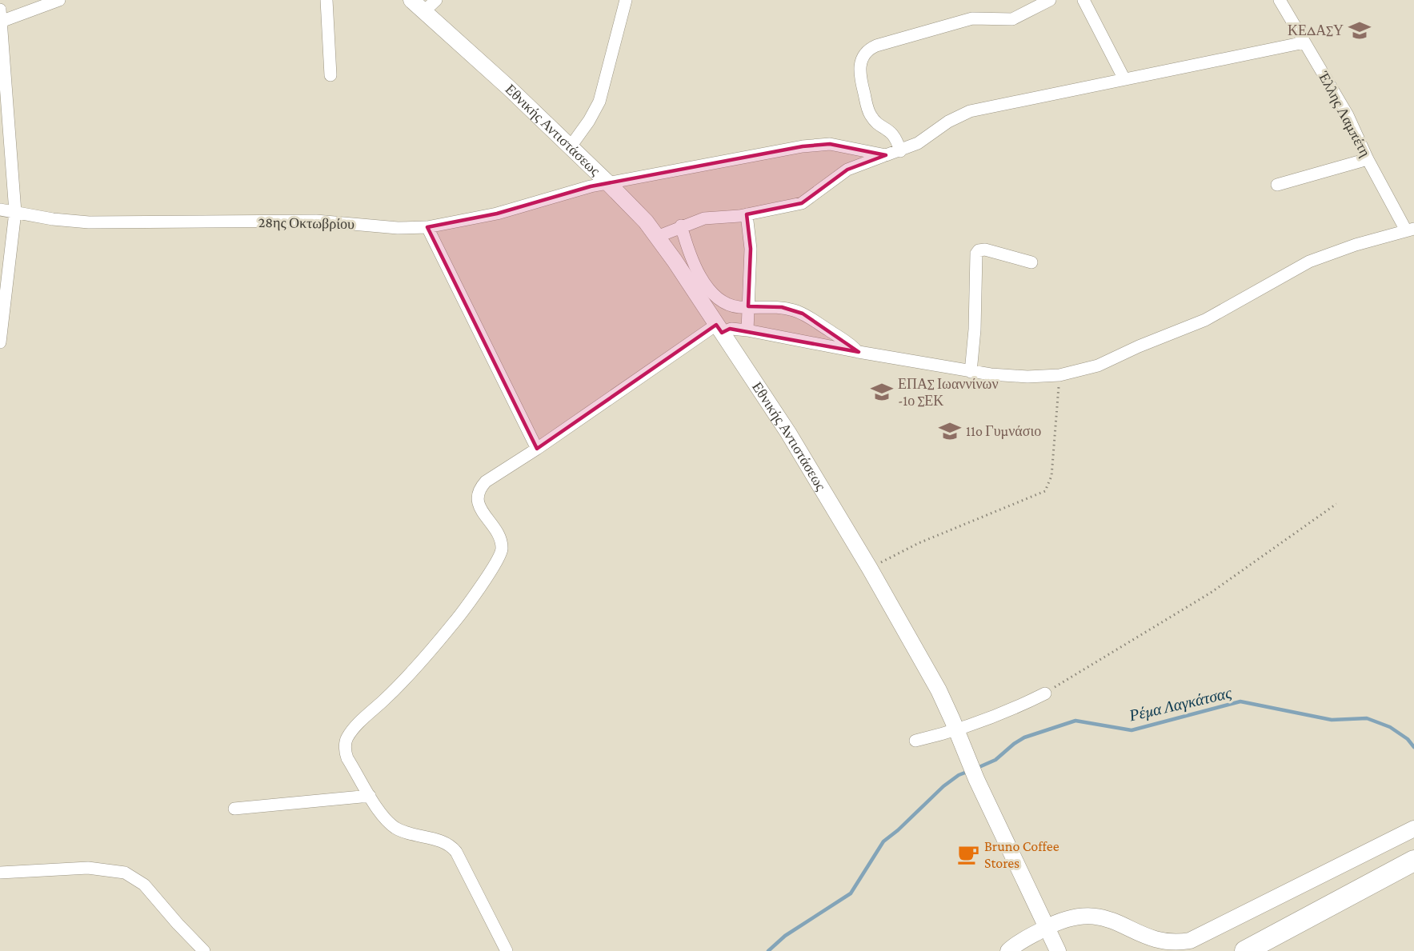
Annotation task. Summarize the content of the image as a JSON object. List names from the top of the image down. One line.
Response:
{"streets":{"street":["Έλλης Λαμπέτη","Εθνικής Αντιστάσεως","28ης Οκτωβρίου"]},"crossings":[["Εθνικής Αντιστάσεως","28ης Οκτωβρίου"]],"water":["Ρέμα Λαγκάτσας"],"places":{"school or university":["ΚΕΔΑΣΥ","ΕΠΑΣ Ιωαννίνων -1ο ΣΕΚ","11o Γυμνάσιο"],"cafe":["Bruno Coffee Stores"]}}
